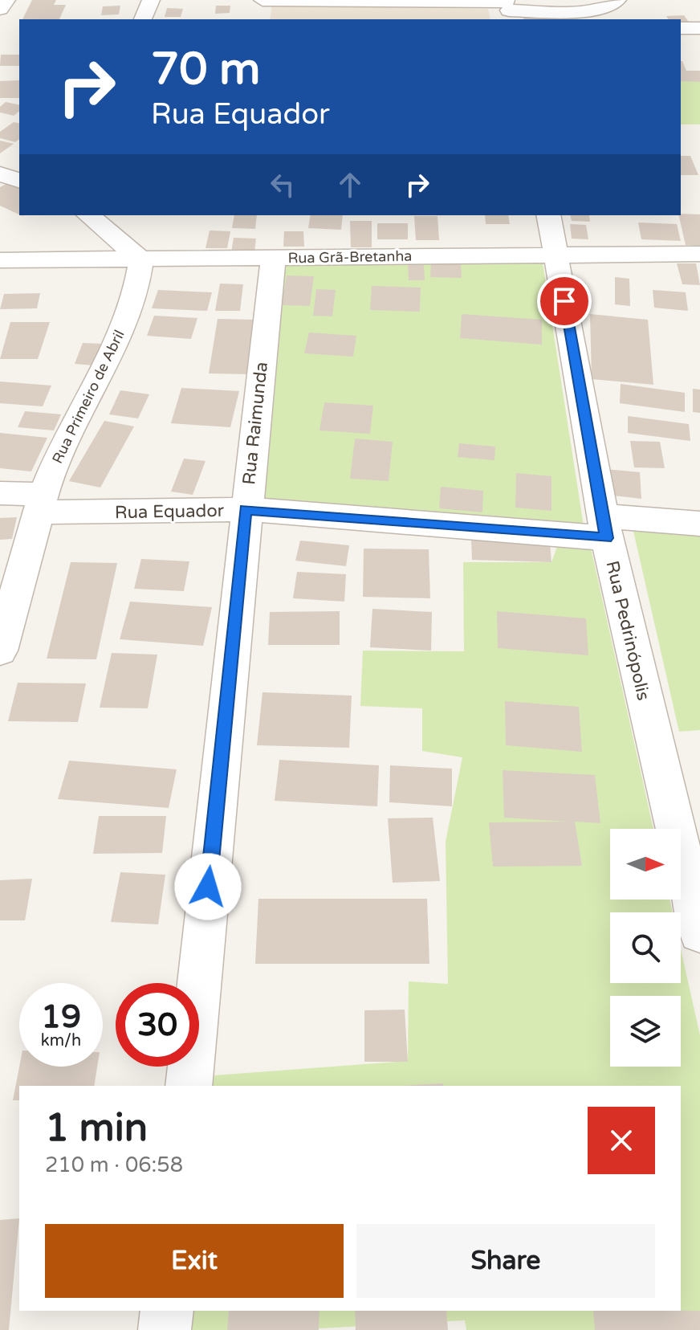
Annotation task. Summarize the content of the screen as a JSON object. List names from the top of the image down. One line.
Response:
{"streets":{"street":["Rua Grã-Bretanha","Rua Primeiro de Abril","Rua Raimunda","Rua Equador","Rua Pedrinópolis"]},"crossings":[["Rua Grã-Bretanha","Rua Primeiro de Abril"],["Rua Grã-Bretanha","Rua Raimunda"],["Rua Grã-Bretanha","Rua Pedrinópolis"],["Rua Primeiro de Abril","Rua Equador"],["Rua Raimunda","Rua Equador"],["Rua Equador","Rua Pedrinópolis"]],"north":"right","page":{"turn":["70 m","Rua Equador"],"speed":"19 km/h","limit":"30","heading":["1 min","210 m · 06:58"],"buttons":["Exit","Share"]}}
